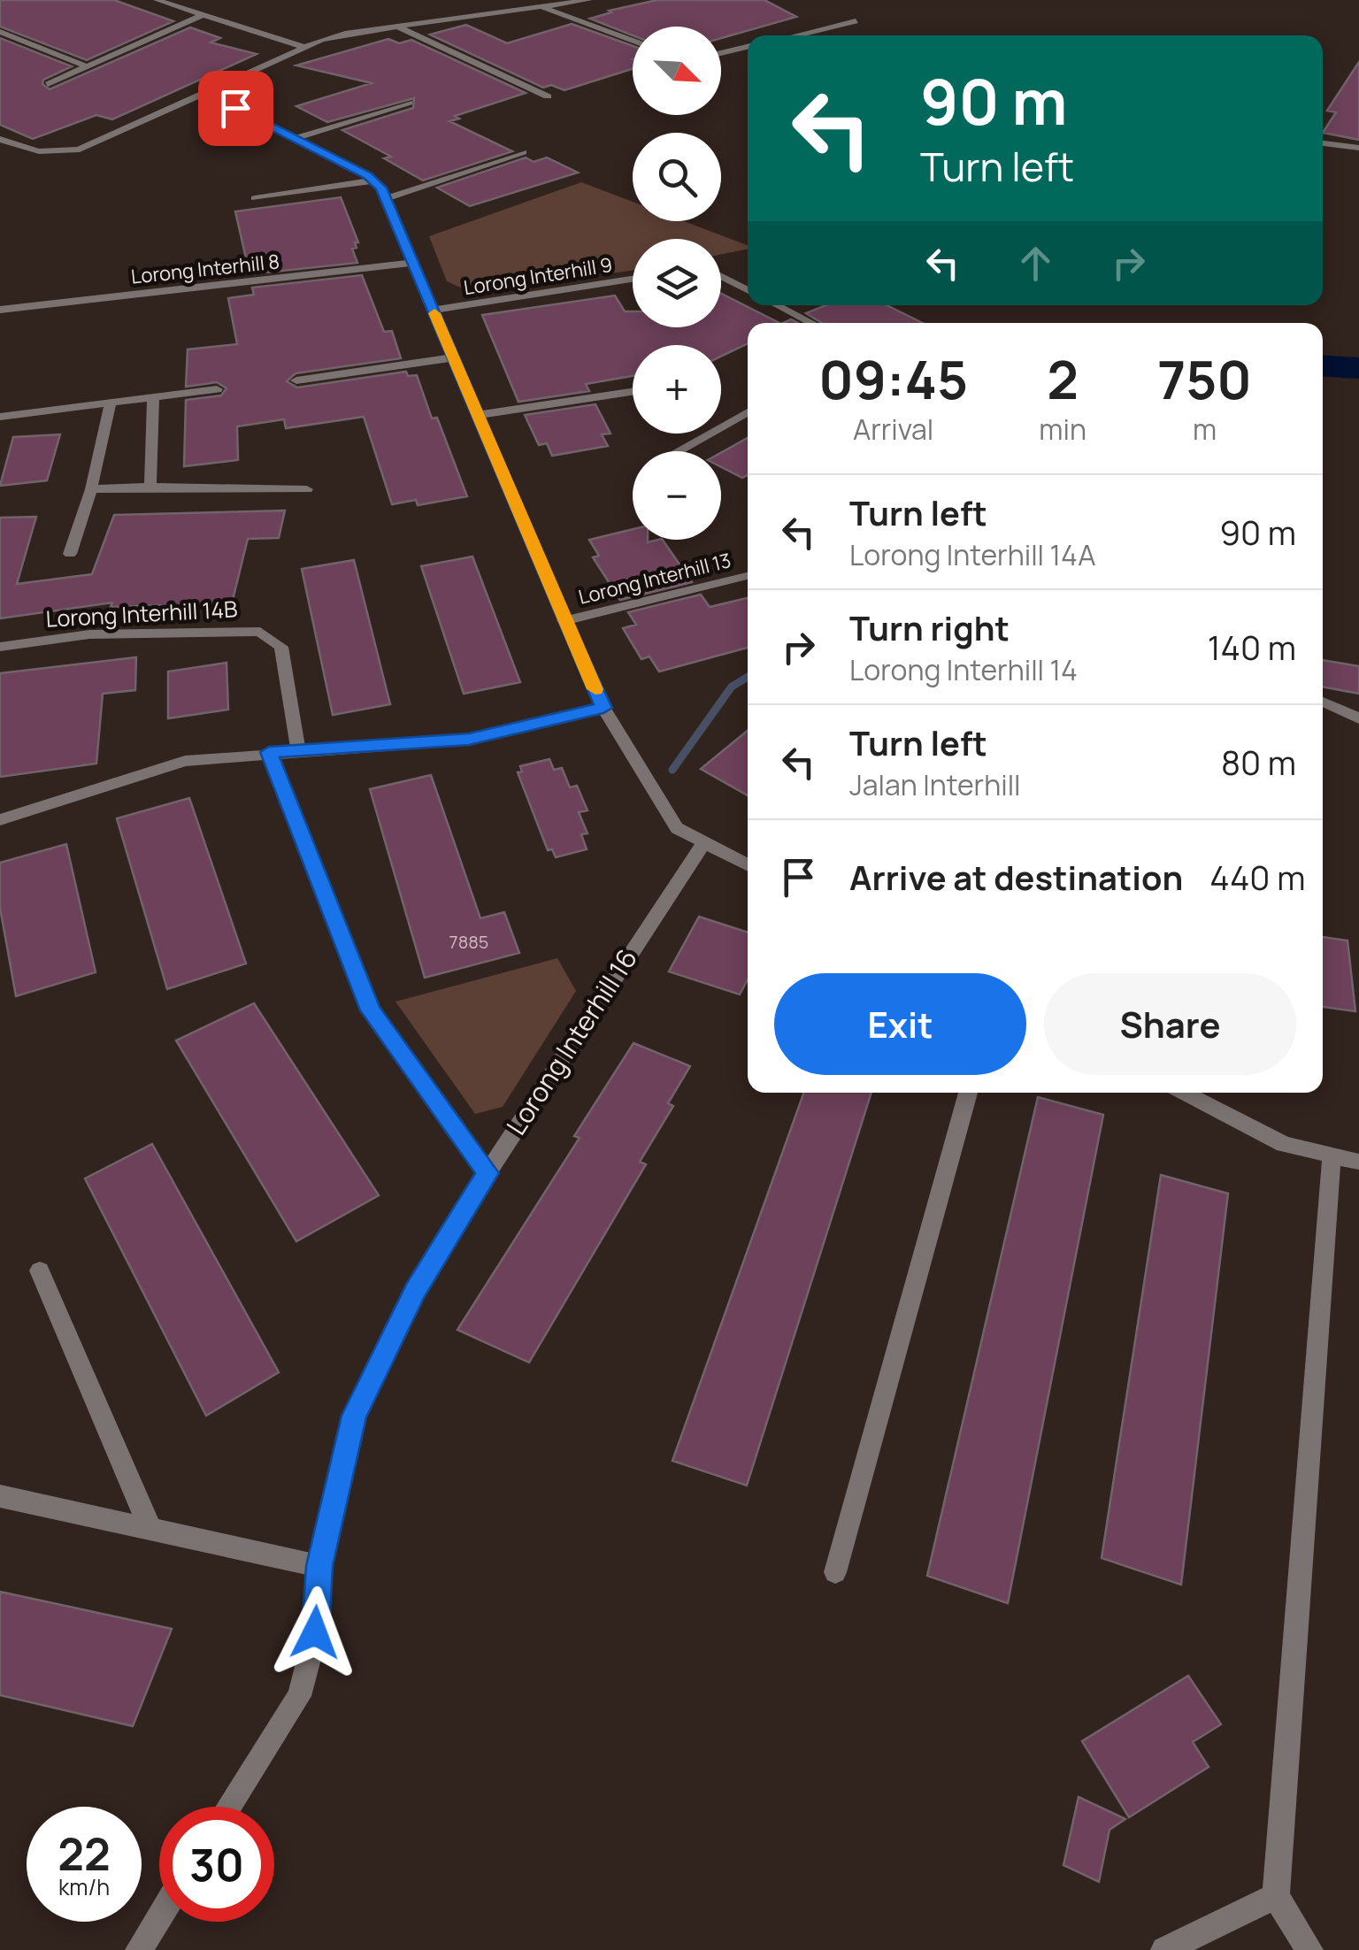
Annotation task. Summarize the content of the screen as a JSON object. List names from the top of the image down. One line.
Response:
{"streets":{"street":["Lorong Interhill 8","Lorong Interhill 9","Lorong Interhill 13","Lorong Interhill 14B","Lorong Interhill 16"]},"house_numbers":["7885"],"north":"bottom right","page":{"map_buttons":["+","−"],"turn":["90 m","Turn left"],"eta":["09:45","Arrival","2","min","750","m"],"list":[{"name":"Turn left","note":"Lorong Interhill 14A","value":"90 m"},{"name":"Turn right","note":"Lorong Interhill 14","value":"140 m"},{"name":"Turn left","note":"Jalan Interhill","value":"80 m"},{"name":"Arrive at destination","value":"440 m"}],"buttons":["Exit","Share"],"speed":"22 km/h","limit":"30"}}
